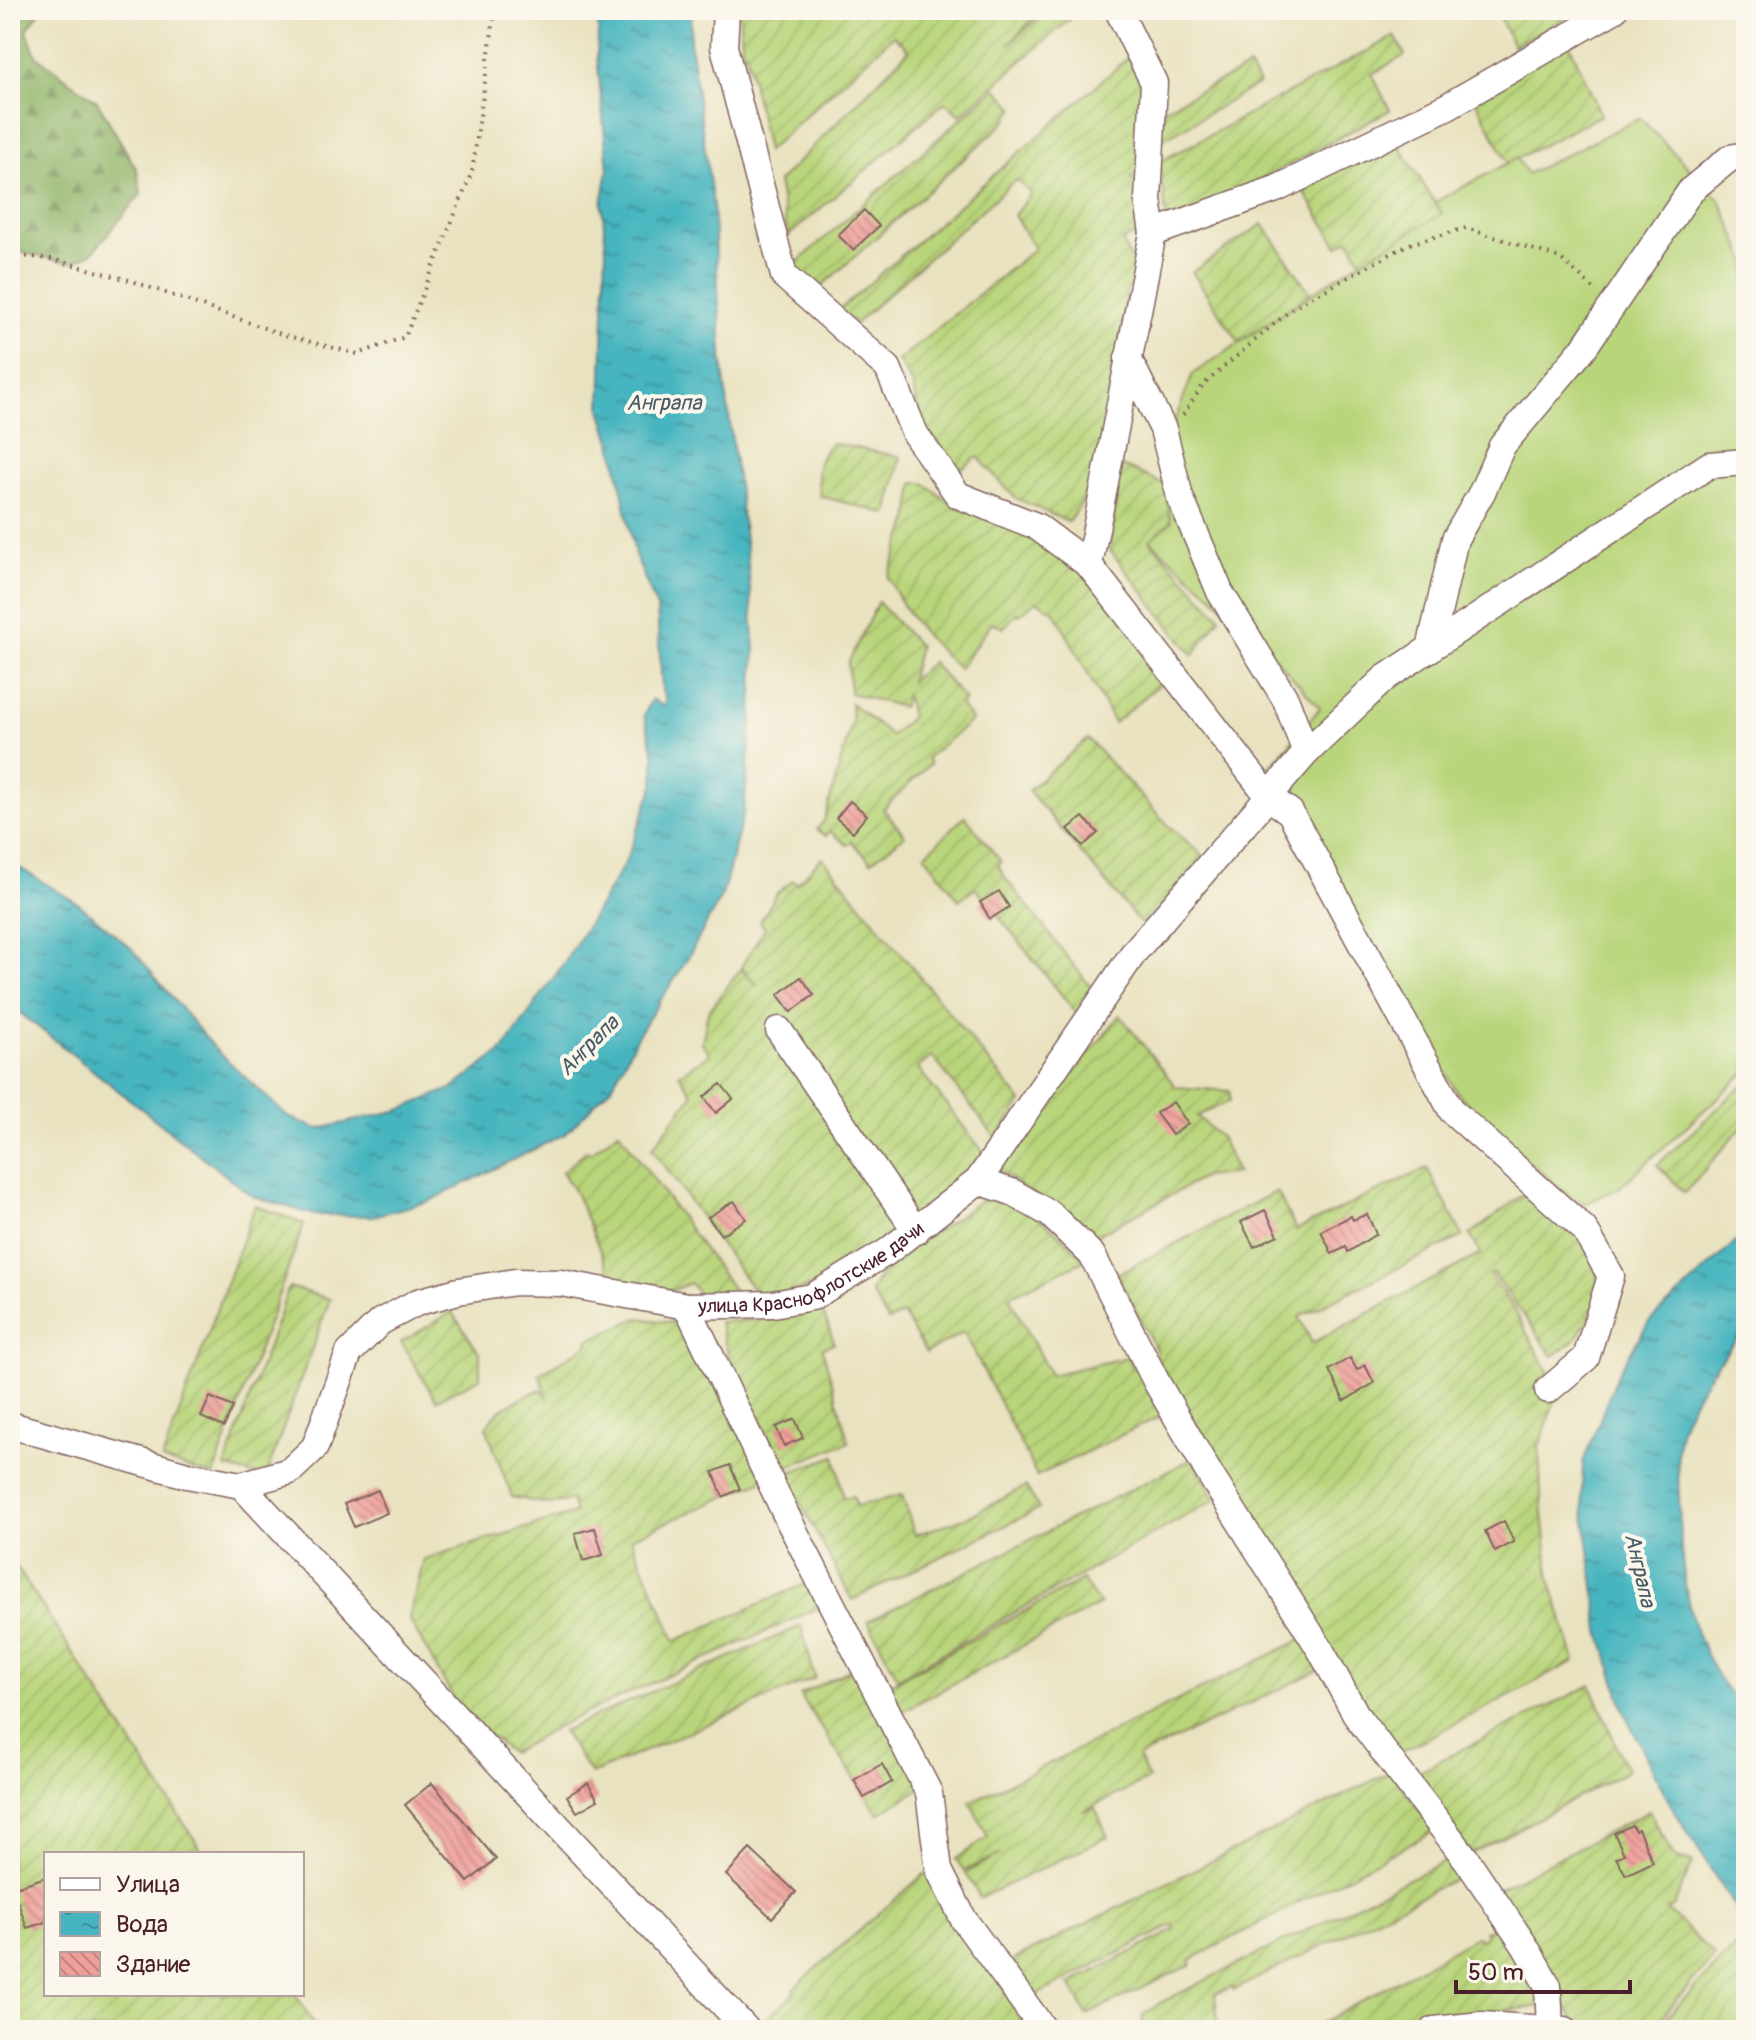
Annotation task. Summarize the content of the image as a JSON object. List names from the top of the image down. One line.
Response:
{"streets":{"street":["улица Краснофлотские дачи"]},"water":["Анграпа"],"legend":["Улица","Вода","Здание"],"scale_bar":"50 m"}
